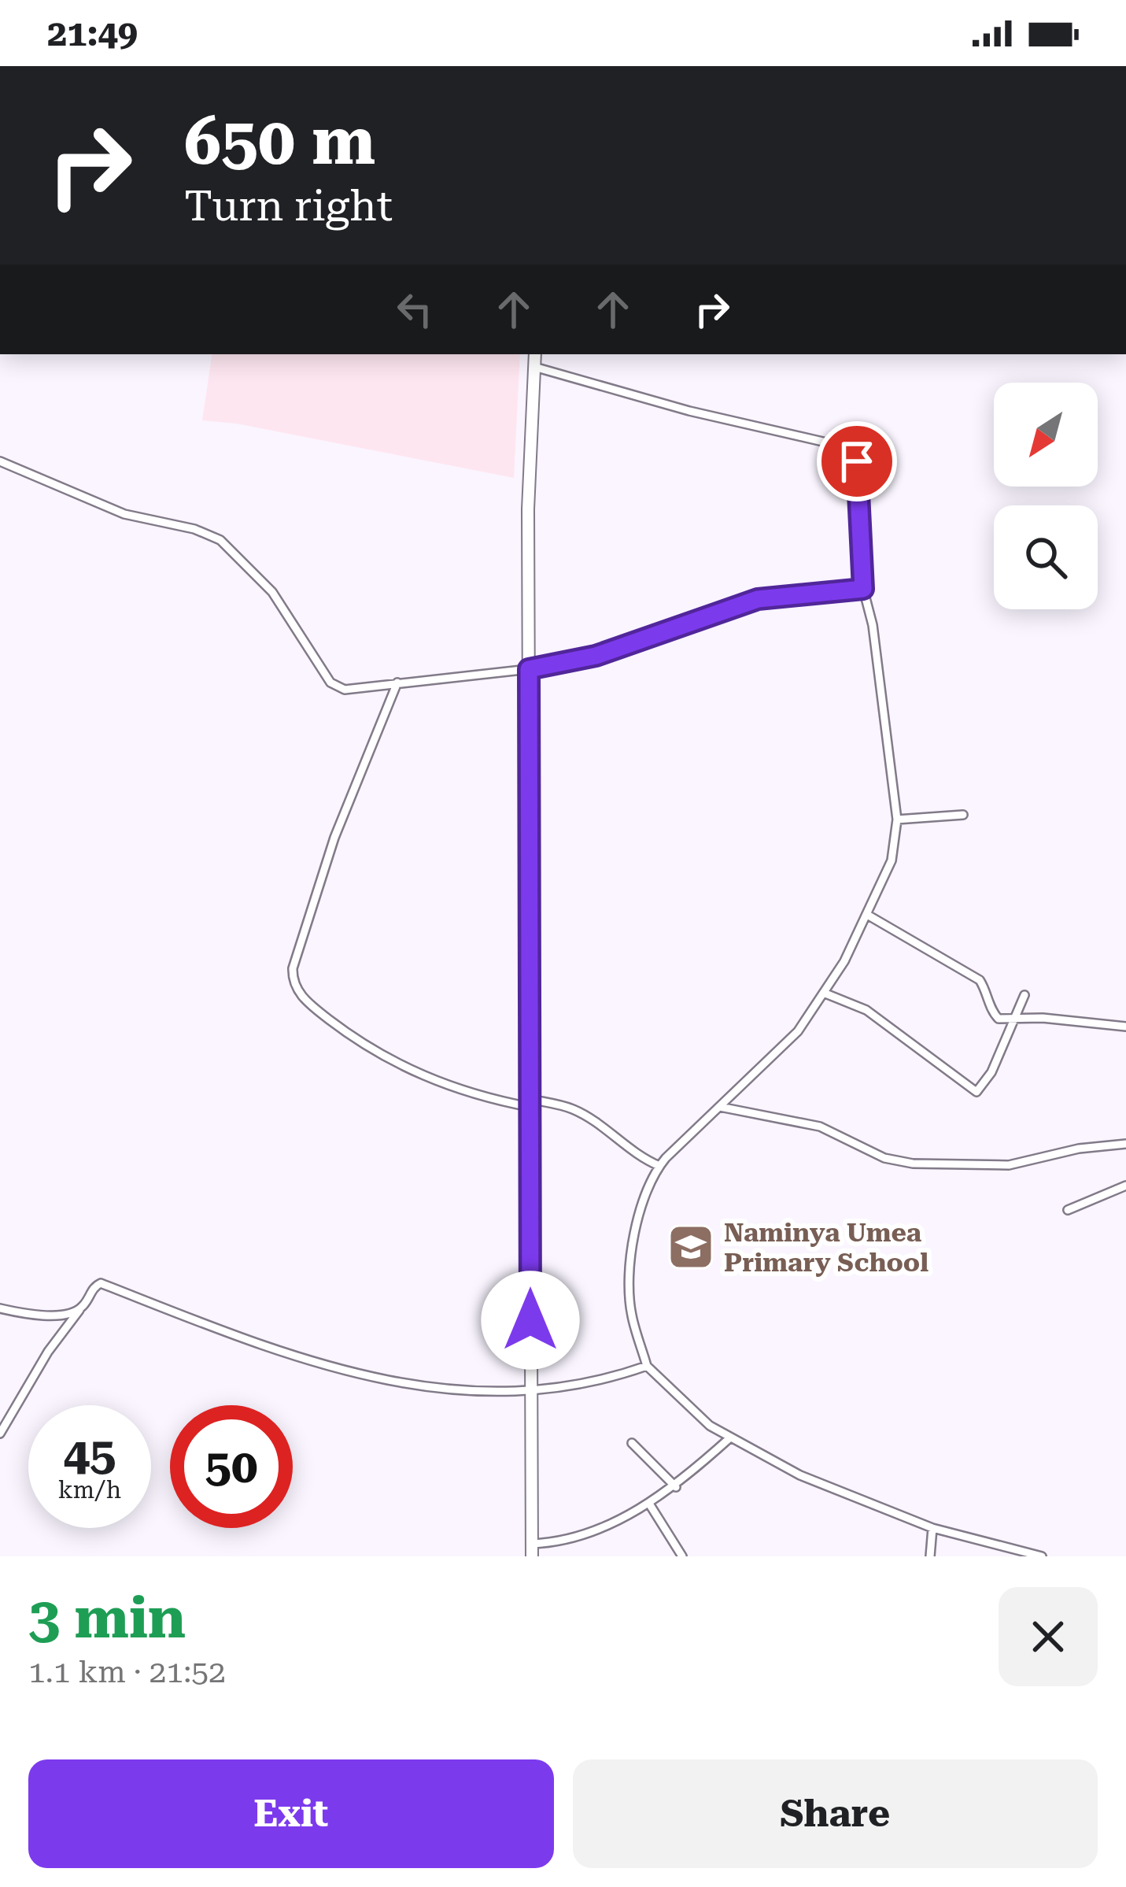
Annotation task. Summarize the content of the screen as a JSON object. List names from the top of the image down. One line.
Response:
{"places":{"school or university":["Naminya Umea Primary School"]},"north":"bottom left","page":{"status":"21:49","turn":["650 m","Turn right"],"speed":"45 km/h","limit":"50","heading":["3 min","1.1 km · 21:52"],"buttons":["Exit","Share"]}}
